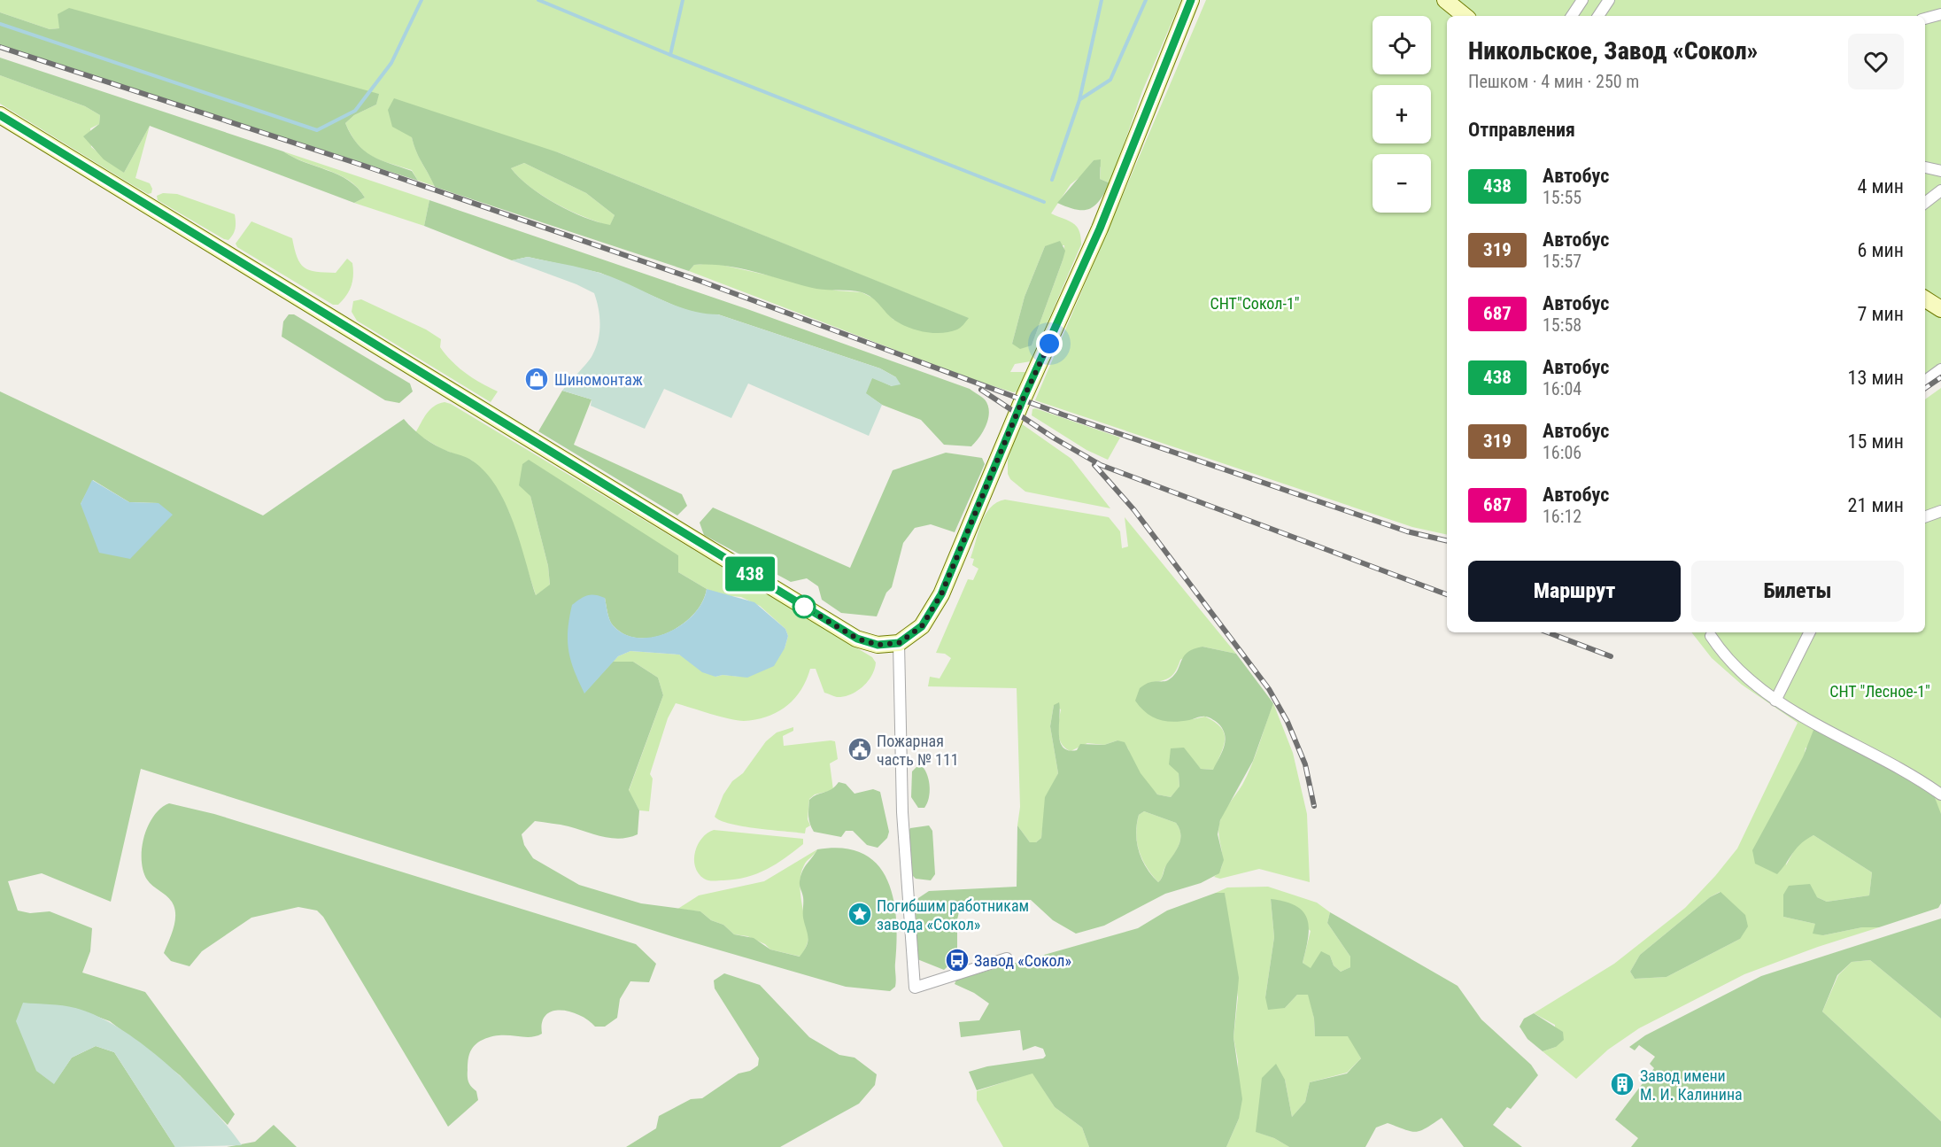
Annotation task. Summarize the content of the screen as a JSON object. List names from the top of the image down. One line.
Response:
{"parks":["СНТ\"Сокол-1\"","СНТ \"Лесное-1\""],"places":{"shop":["Шиномонтаж"],"public building":["Пожарная часть № 111"],"place":["Погибшим работникам завода «Сокол»"],"bus stop":["Завод «Сокол»"],"building":["Завод имени М. И. Калинина"]},"lines":["bus line 438"],"page":{"on_map":"438","map_buttons":["+","−"],"heading":[["Никольское, Завод «Сокол»","Пешком · 4 мин · 250 m"],"Отправления"],"list":[{"mark":"438","name":"Автобус","note":"15:55","value":"4 мин"},{"mark":"319","name":"Автобус","note":"15:57","value":"6 мин"},{"mark":"687","name":"Автобус","note":"15:58","value":"7 мин"},{"mark":"438","name":"Автобус","note":"16:04","value":"13 мин"},{"mark":"319","name":"Автобус","note":"16:06","value":"15 мин"},{"mark":"687","name":"Автобус","note":"16:12","value":"21 мин"}],"buttons":["Маршрут","Билеты"]}}
